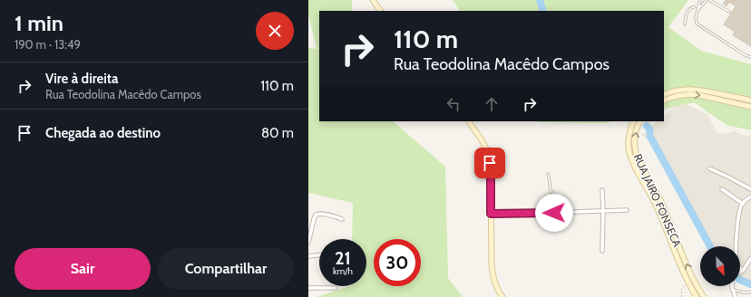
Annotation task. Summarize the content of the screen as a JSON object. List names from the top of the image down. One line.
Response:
{"streets":{"main road":["RUA JAIRO FONSECA"]},"north":"bottom right","page":{"heading":["1 min","190 m · 13:49"],"turn":["110 m","Rua Teodolina Macêdo Campos"],"list":[{"name":"Vire à direita","note":"Rua Teodolina Macêdo Campos","value":"110 m"},{"name":"Chegada ao destino","value":"80 m"}],"speed":"21 km/h","limit":"30","buttons":["Sair","Compartilhar"]}}
